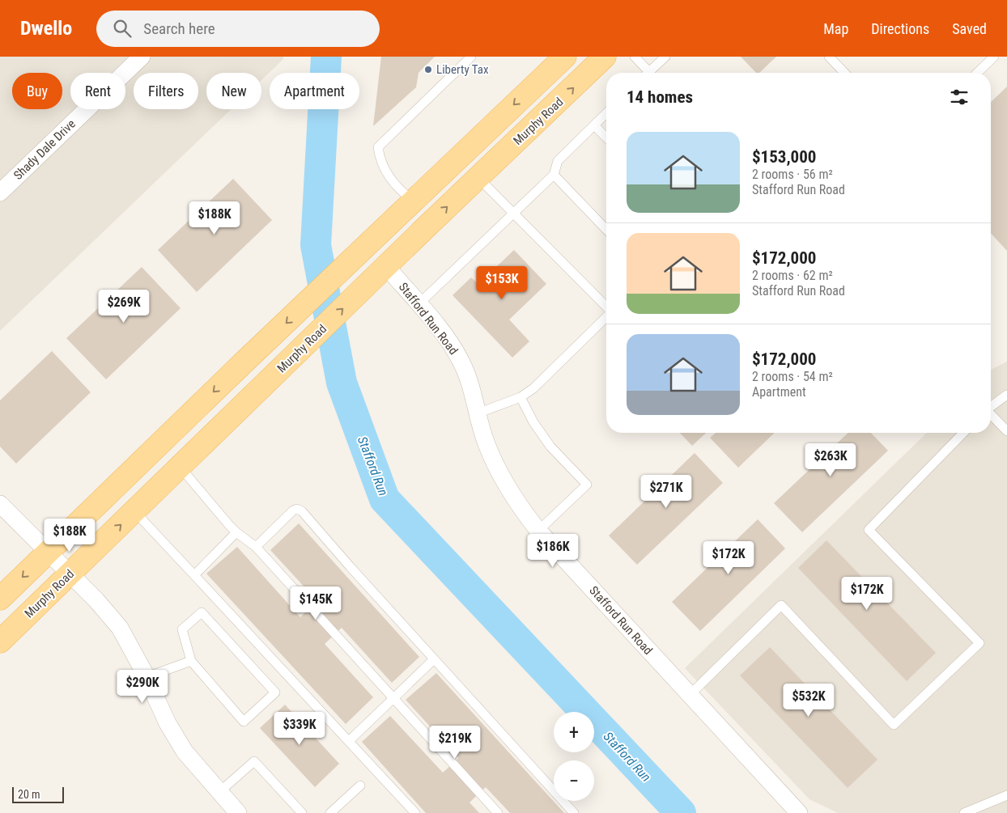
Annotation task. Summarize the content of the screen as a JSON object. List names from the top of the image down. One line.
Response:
{"streets":{"main road":["Murphy Road"],"street":["Shady Dale Drive","Stafford Run Road"]},"crossings":[["Murphy Road","Stafford Run Road"]],"water":["Stafford Run"],"places":["Liberty Tax"],"scale_bar":"20 m","page":{"header":"Dwello","search":"Search here","nav":["Map","Directions","Saved"],"chip":["Buy","Rent","Filters","New","Apartment"],"heading":"14 homes","list":[{"name":"$153,000","note":"2 rooms · 56 m² · Stafford Run Road"},{"name":"$172,000","note":"2 rooms · 62 m² · Stafford Run Road"},{"name":"$172,000","note":"2 rooms · 54 m² · Apartment"}],"price":["$188K","$153K","$269K","$263K","$271K","$188K","$186K","$172K","$172K","$145K","$290K","$532K","$339K","$219K"],"map_buttons":["+","−"],"scale":"20 m"}}
